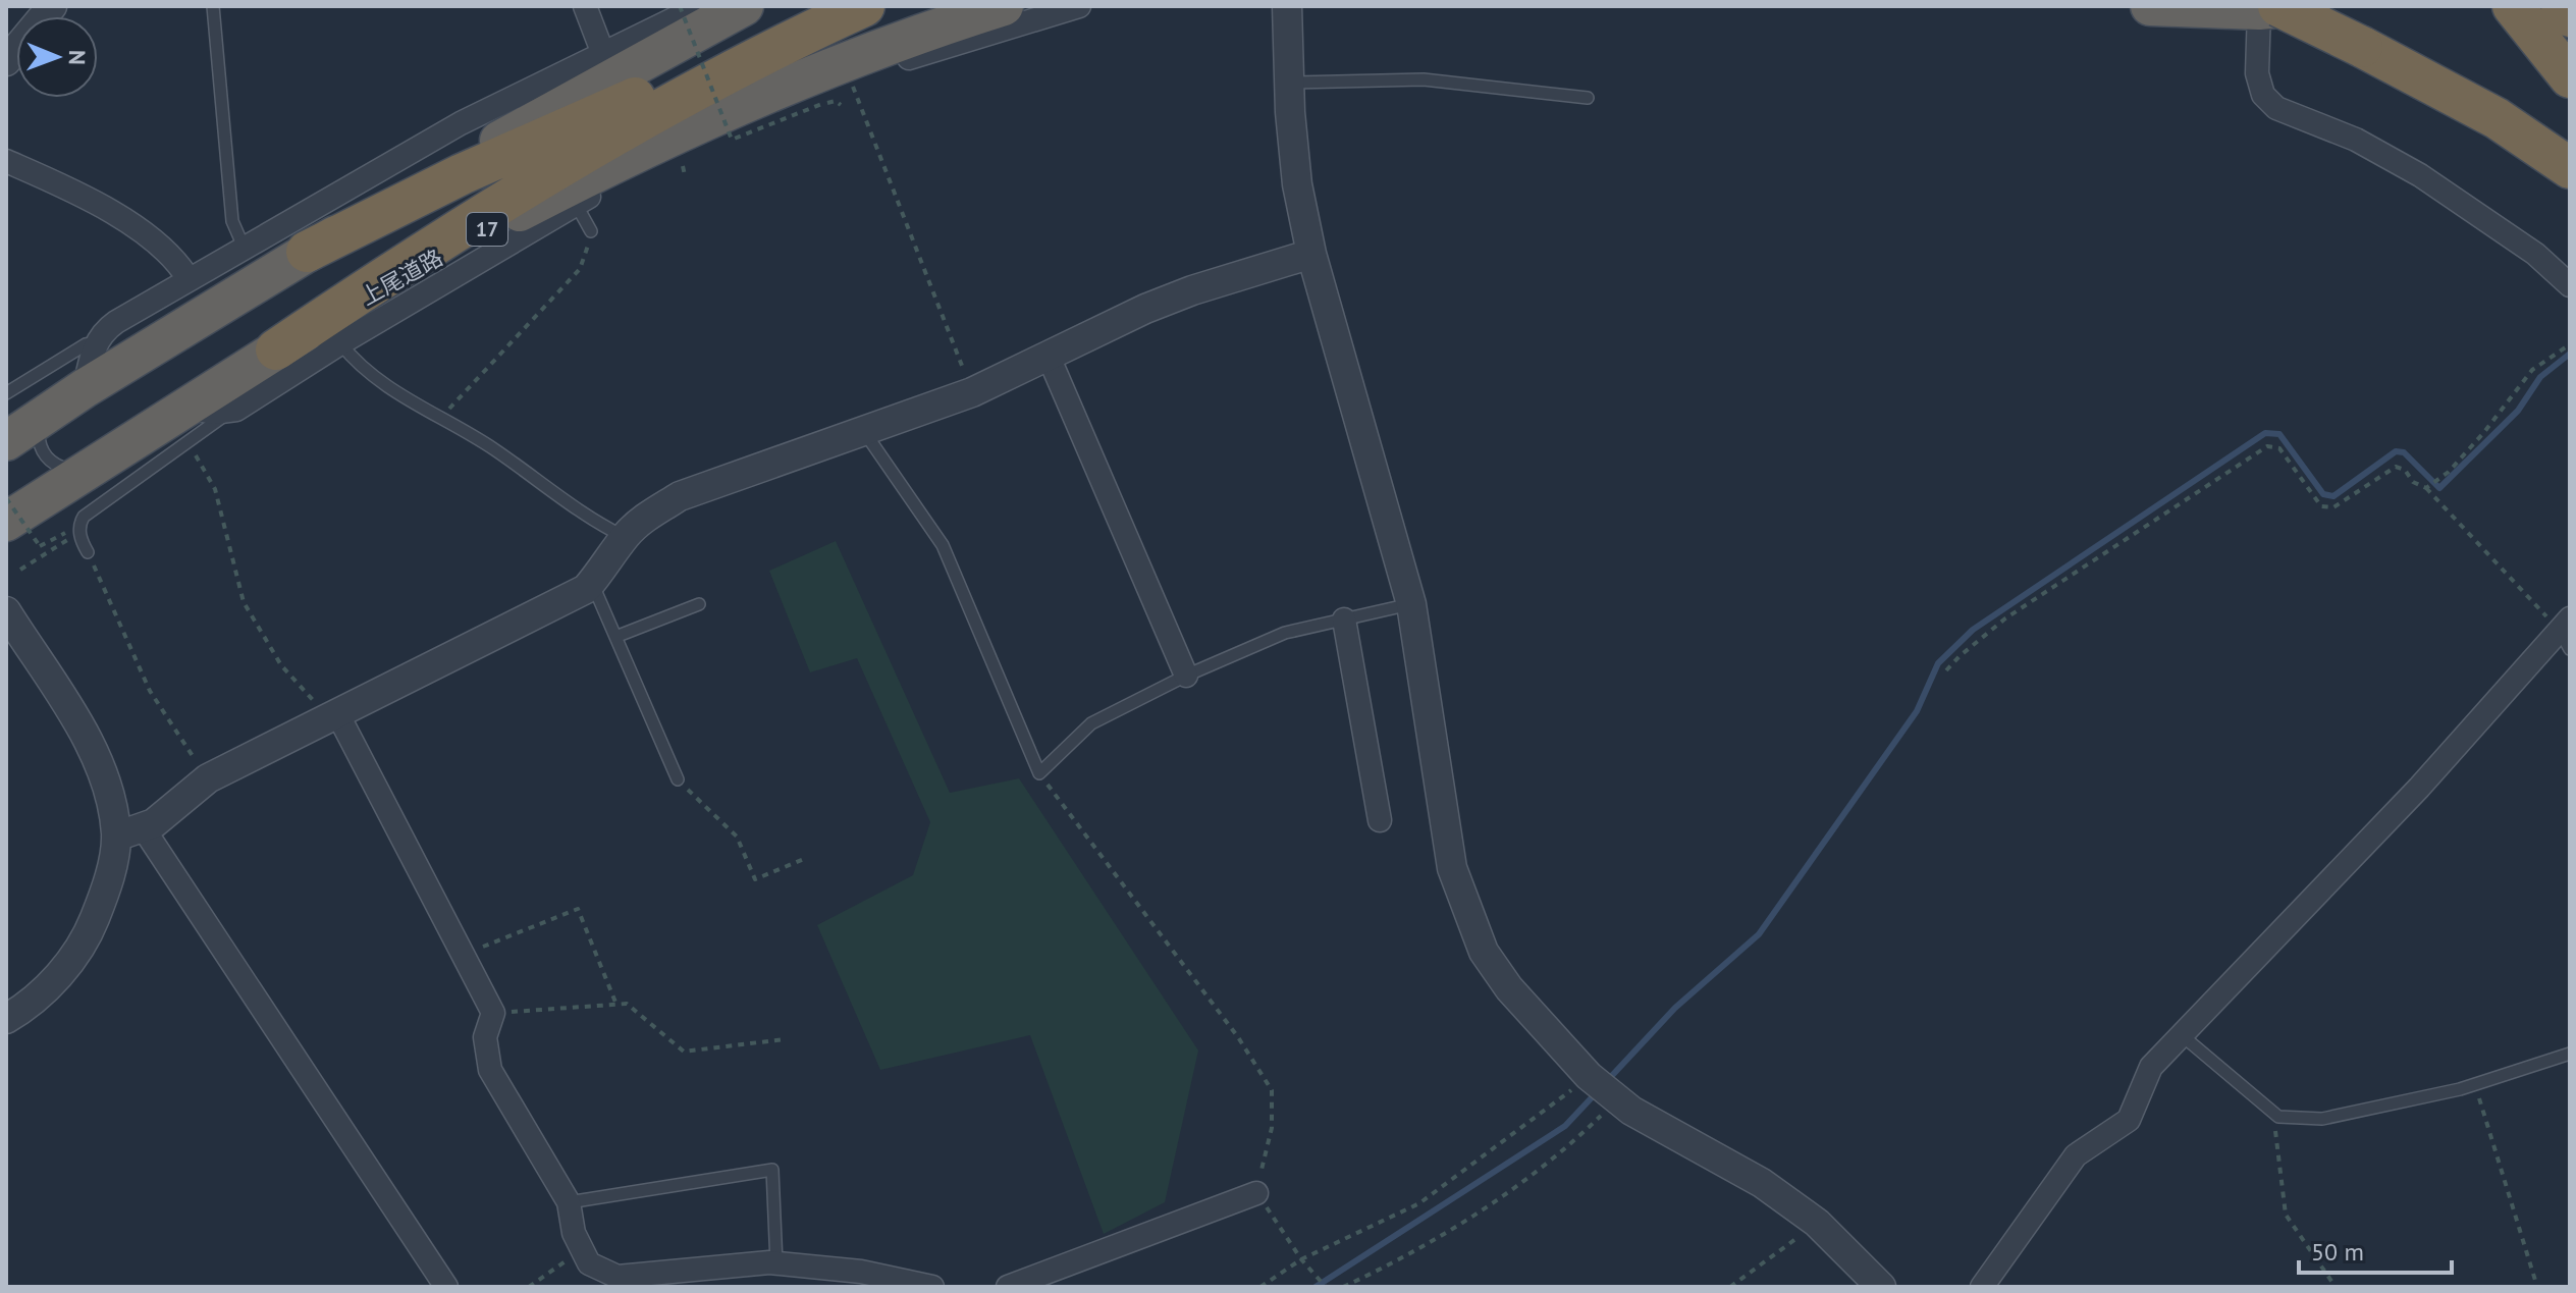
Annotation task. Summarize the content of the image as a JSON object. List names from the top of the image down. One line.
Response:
{"streets":{"highway":["17","上尾道路"]},"scale_bar":"50 m","north":"right"}
